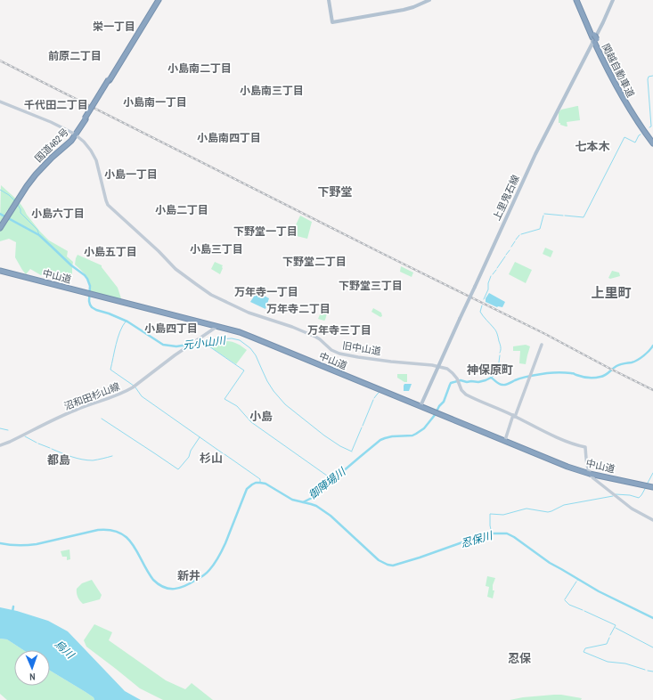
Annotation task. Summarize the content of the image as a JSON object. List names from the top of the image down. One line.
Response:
{"streets":{"highway":["関越自動車道","国道462号","中山道"],"main road":["上里鬼石線","旧中山道","沼和田杉山線"]},"crossings":[["国道462号","旧中山道"],["上里鬼石線","中山道"],["上里鬼石線","旧中山道"],["中山道","旧中山道"],["中山道","沼和田杉山線"]],"districts":["栄一丁目","前原二丁目","小島南二丁目","小島南三丁目","小島南一丁目","千代田二丁目","小島南四丁目","七本木","小島一丁目","下野堂","小島二丁目","小島六丁目","下野堂一丁目","小島三丁目","小島五丁目","下野堂二丁目","下野堂三丁目","万年寺一丁目","上里町","万年寺二丁目","小島四丁目","万年寺三丁目","神保原町","小島","杉山","都島","新井","忍保"],"water":["元小山川","御陣場川","忍保川","烏川"],"north":"bottom"}
